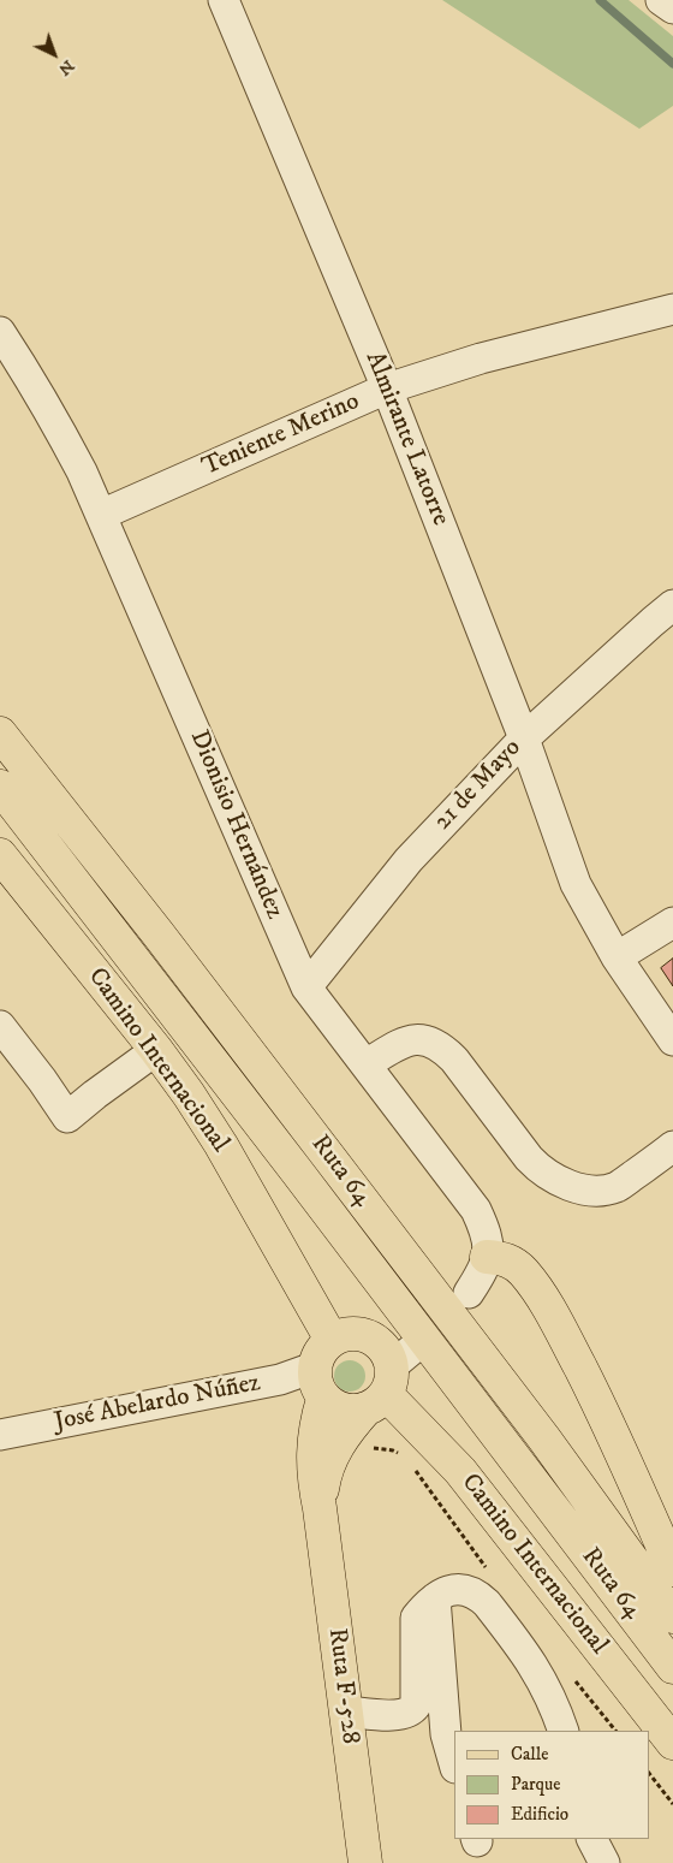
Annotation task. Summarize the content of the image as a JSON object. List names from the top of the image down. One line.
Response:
{"streets":{"main road":["Camino Internacional","Ruta 64","Ruta F-528"],"street":["Teniente Merino","Almirante Latorre","21 de Mayo","Dionisio Hernández","José Abelardo Núñez"]},"crossings":[["Teniente Merino","Almirante Latorre"],["Teniente Merino","Dionisio Hernández"],["Almirante Latorre","21 de Mayo"],["21 de Mayo","Dionisio Hernández"],["Camino Internacional","José Abelardo Núñez"],["Camino Internacional","Ruta F-528"],["José Abelardo Núñez","Ruta F-528"]],"legend":["Calle","Parque","Edificio"],"north":"bottom right"}
